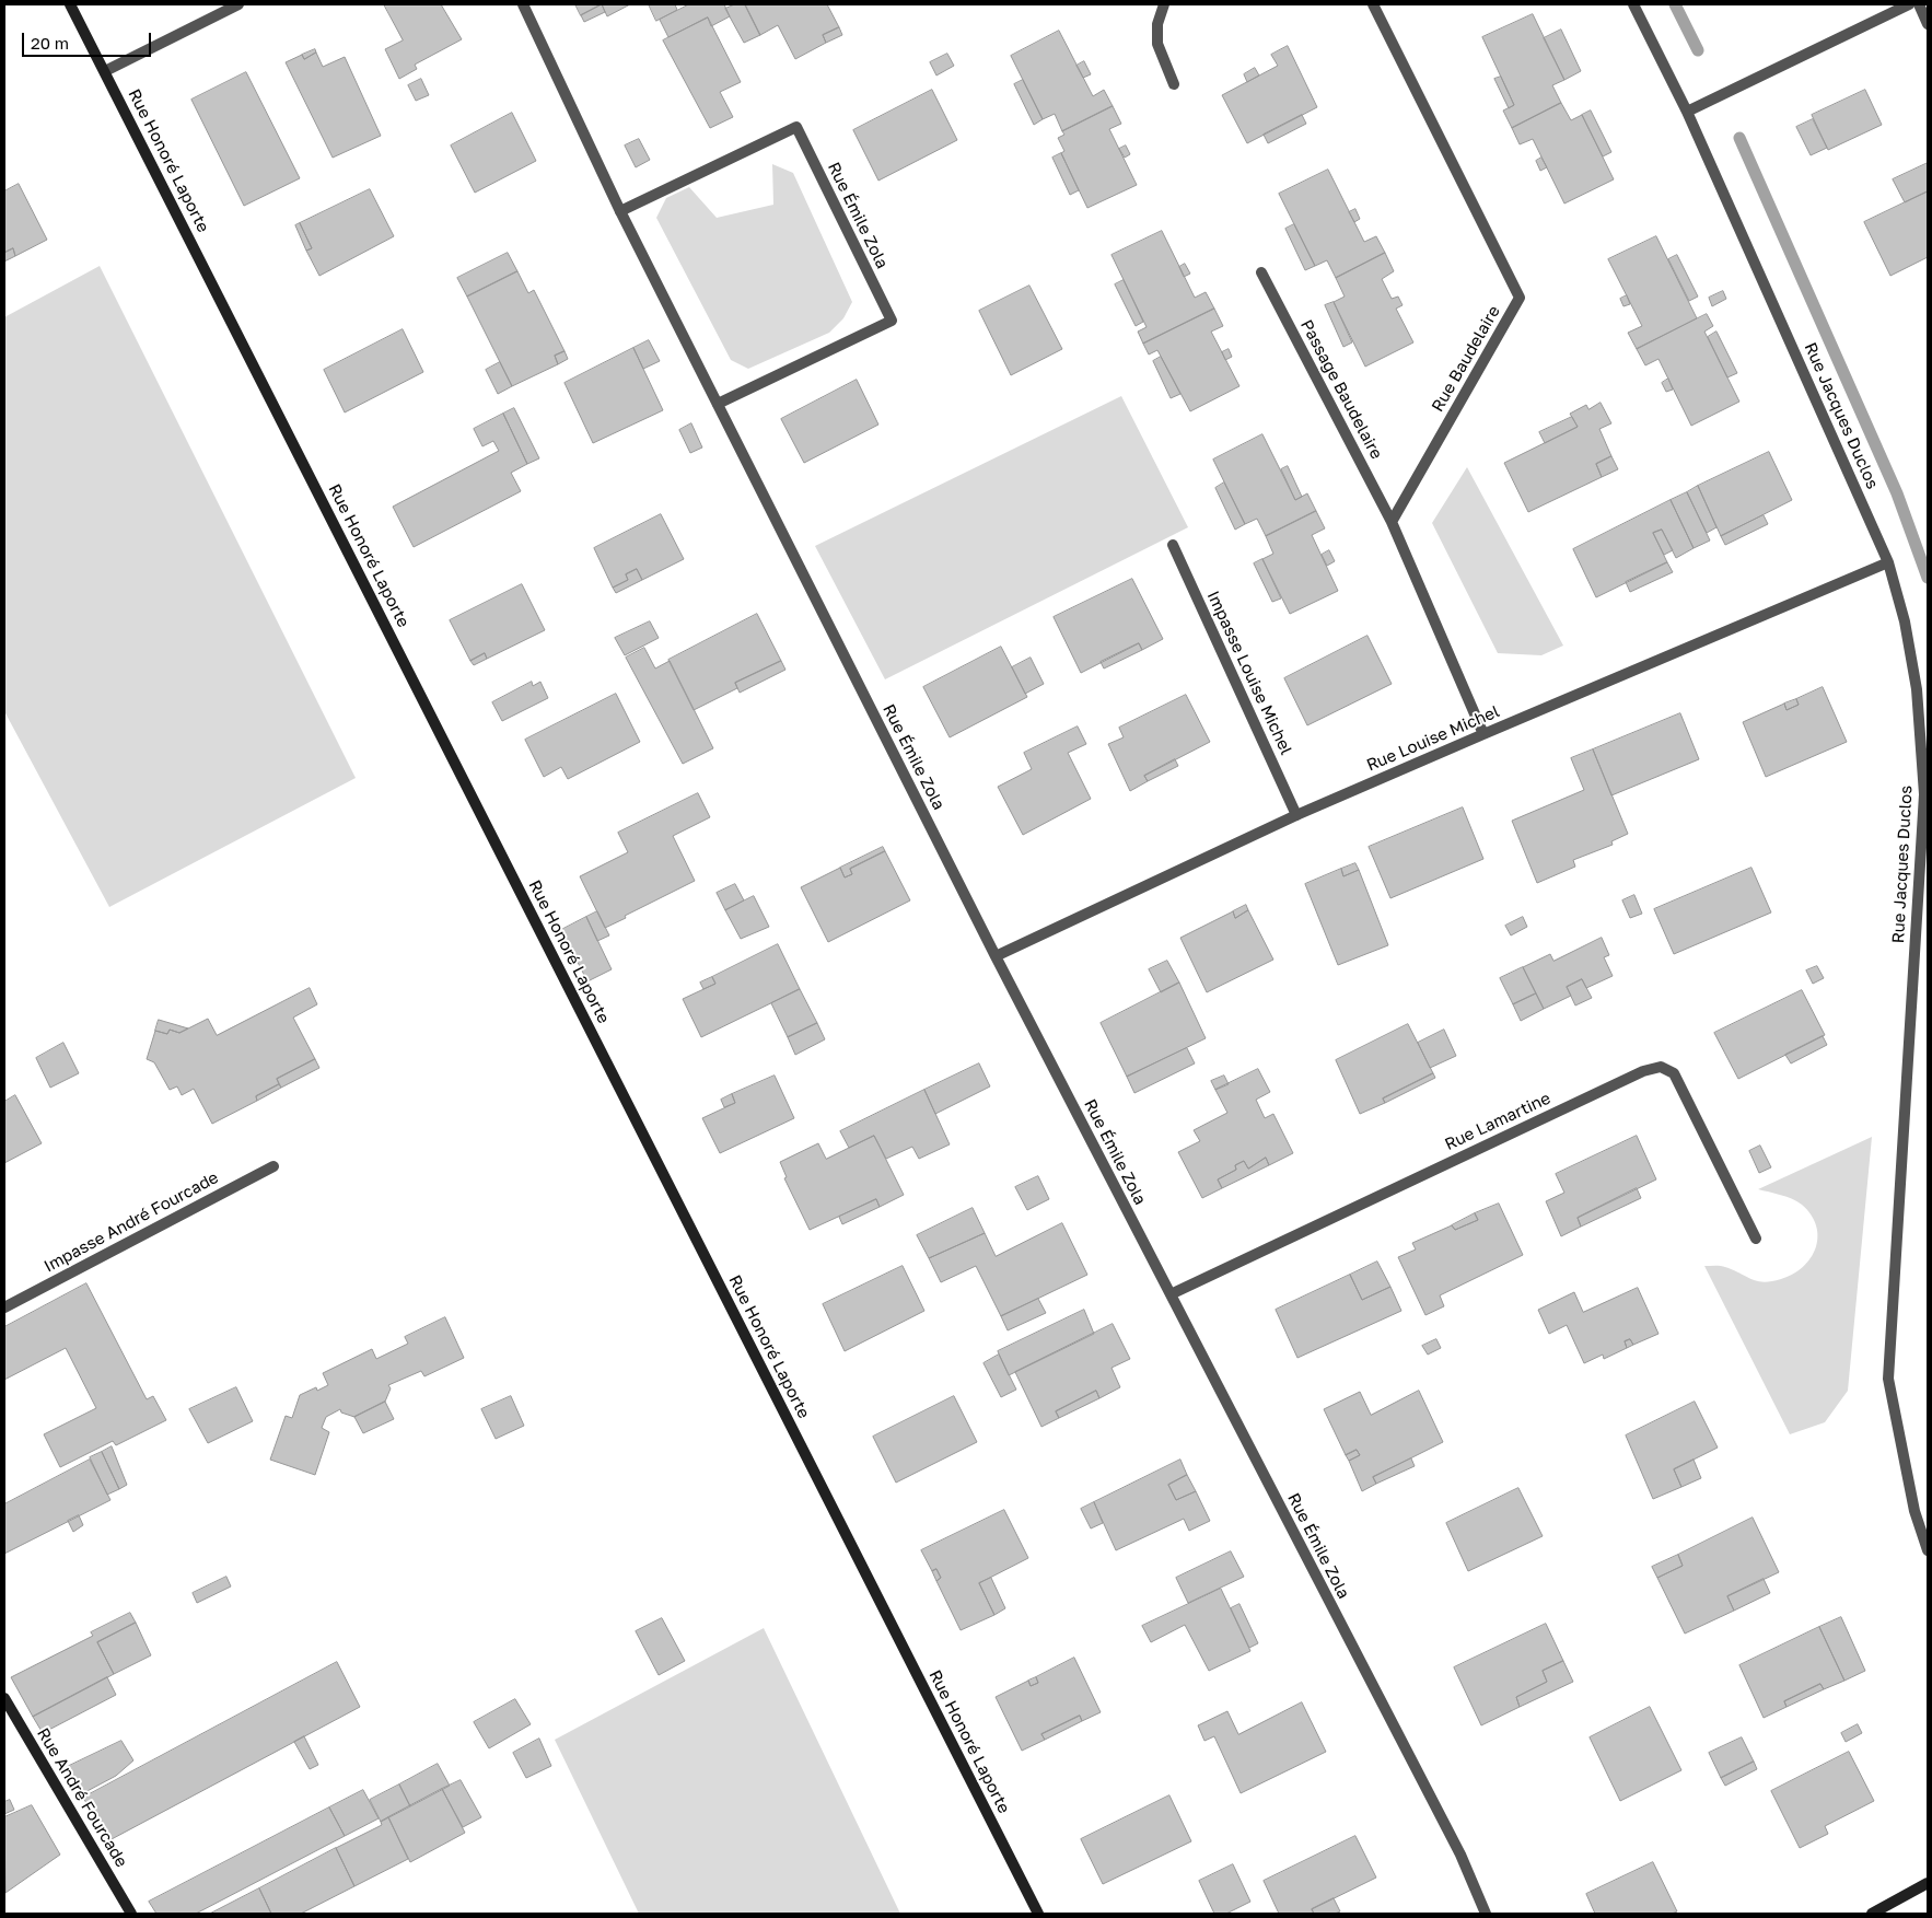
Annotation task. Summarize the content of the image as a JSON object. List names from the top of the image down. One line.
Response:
{"streets":{"street":["Rue Honoré Laporte","Rue Émile Zola","Rue Baudelaire","Passage Baudelaire","Rue Jacques Duclos","Impasse Louise Michel","Rue Louise Michel","Rue Lamartine","Impasse André Fourcade","Rue André Fourcade"]},"crossings":[["Rue Émile Zola","Rue Louise Michel"],["Rue Émile Zola","Rue Lamartine"],["Rue Baudelaire","Passage Baudelaire"],["Rue Jacques Duclos","Rue Louise Michel"],["Impasse Louise Michel","Rue Louise Michel"]],"scale_bar":"20 m"}
